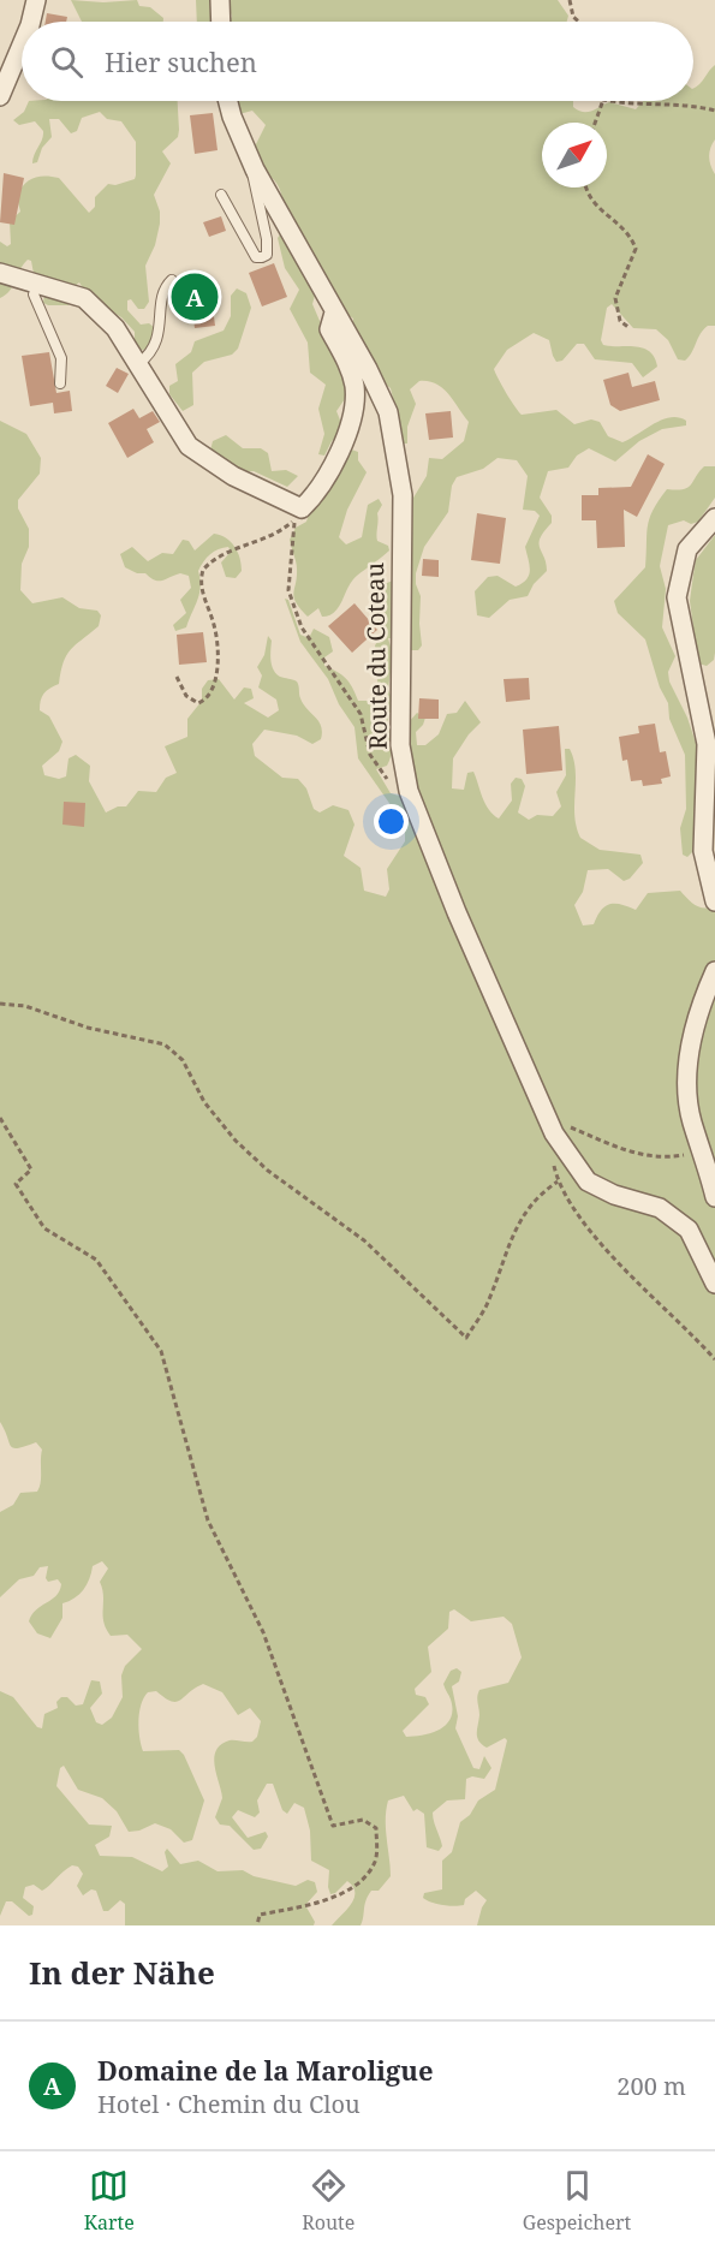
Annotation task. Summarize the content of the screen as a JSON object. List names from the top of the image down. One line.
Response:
{"streets":{"street":["Route du Coteau"]},"north":"top right","page":{"search":"Hier suchen","pins":"A","heading":"In der Nähe","list":[{"mark":"A","name":"Domaine de la Maroligue","note":"Hotel · Chemin du Clou","value":"200 m"}],"nav":["Karte","Route","Gespeichert"]}}
